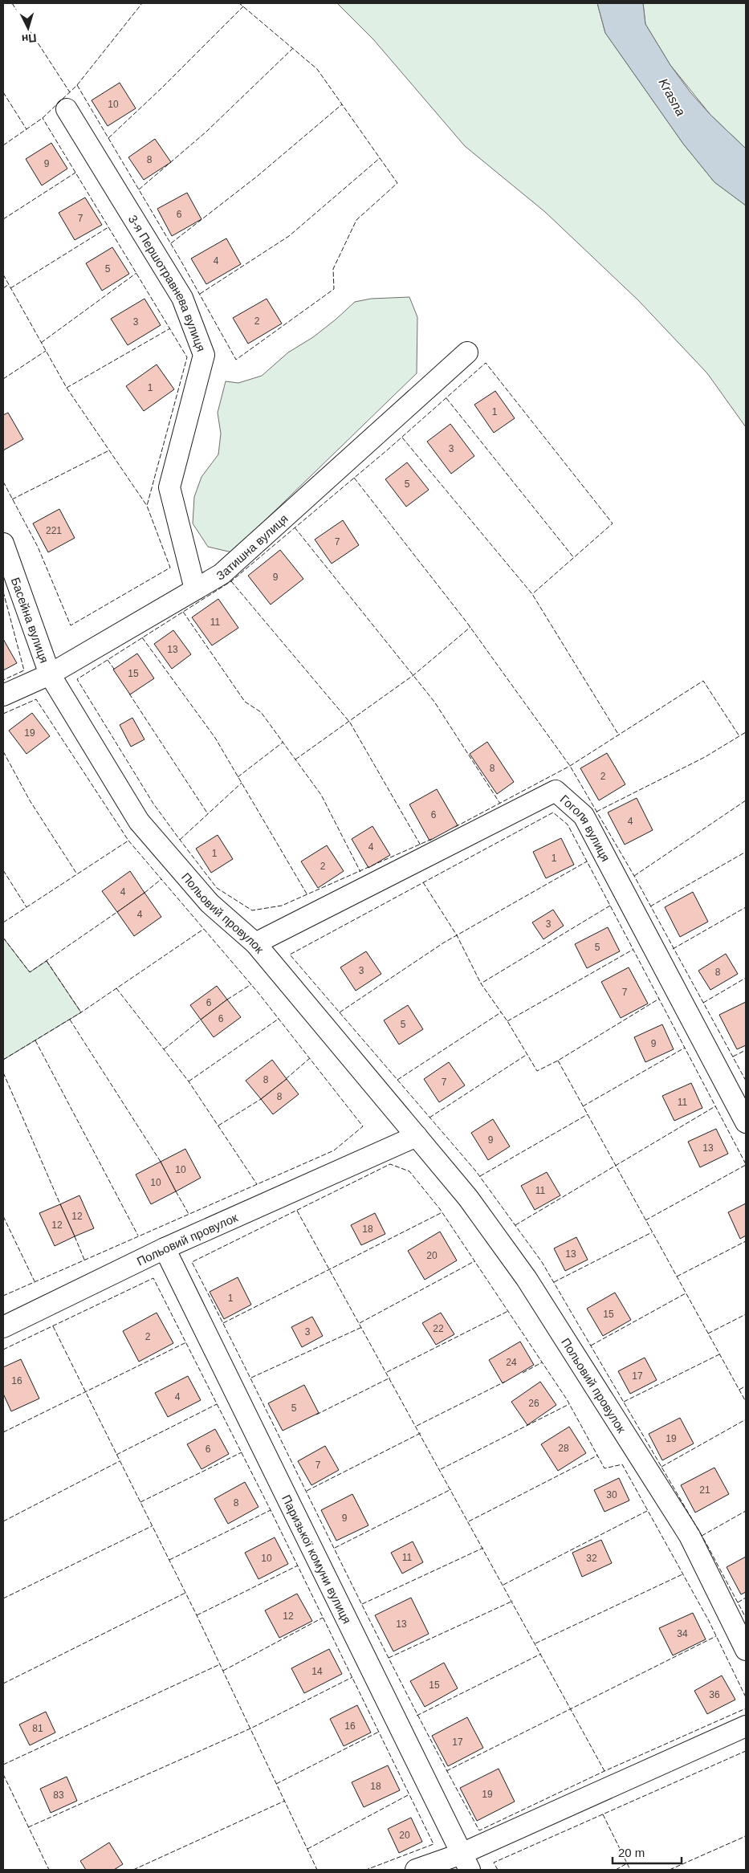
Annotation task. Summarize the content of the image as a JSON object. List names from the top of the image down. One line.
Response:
{"streets":{"street":["3-я Першотравнева вулиця","Затишна вулиця","Басейна вулиця","Гоголя вулиця","Польовий провулок","Паризької комуни вулиця"]},"crossings":[["3-я Першотравнева вулиця","Затишна вулиця"],["Затишна вулиця","Басейна вулиця"],["Затишна вулиця","Польовий провулок"],["Басейна вулиця","Польовий провулок"],["Гоголя вулиця","Польовий провулок"],["Польовий провулок","Паризької комуни вулиця"]],"water":["Krasna"],"house_numbers":["10","8","9","6","7","4","5","2","3","1","1","3","5","221","7","9","11","13","15","19","8","2","6","4","4","1","1","2","4","4","3","5","3","8","7","6","6","5","9","8","7","8","11","9","13","10","10","11","12","12","18","13","20","1","15","22","3","2","24","17","16","4","26","5","19","28","6","7","21","30","8","9","11","10","32","12","13","34","14","15","36","16","81","17","18","19","83","20"],"scale_bar":"20 m","north":"bottom"}
